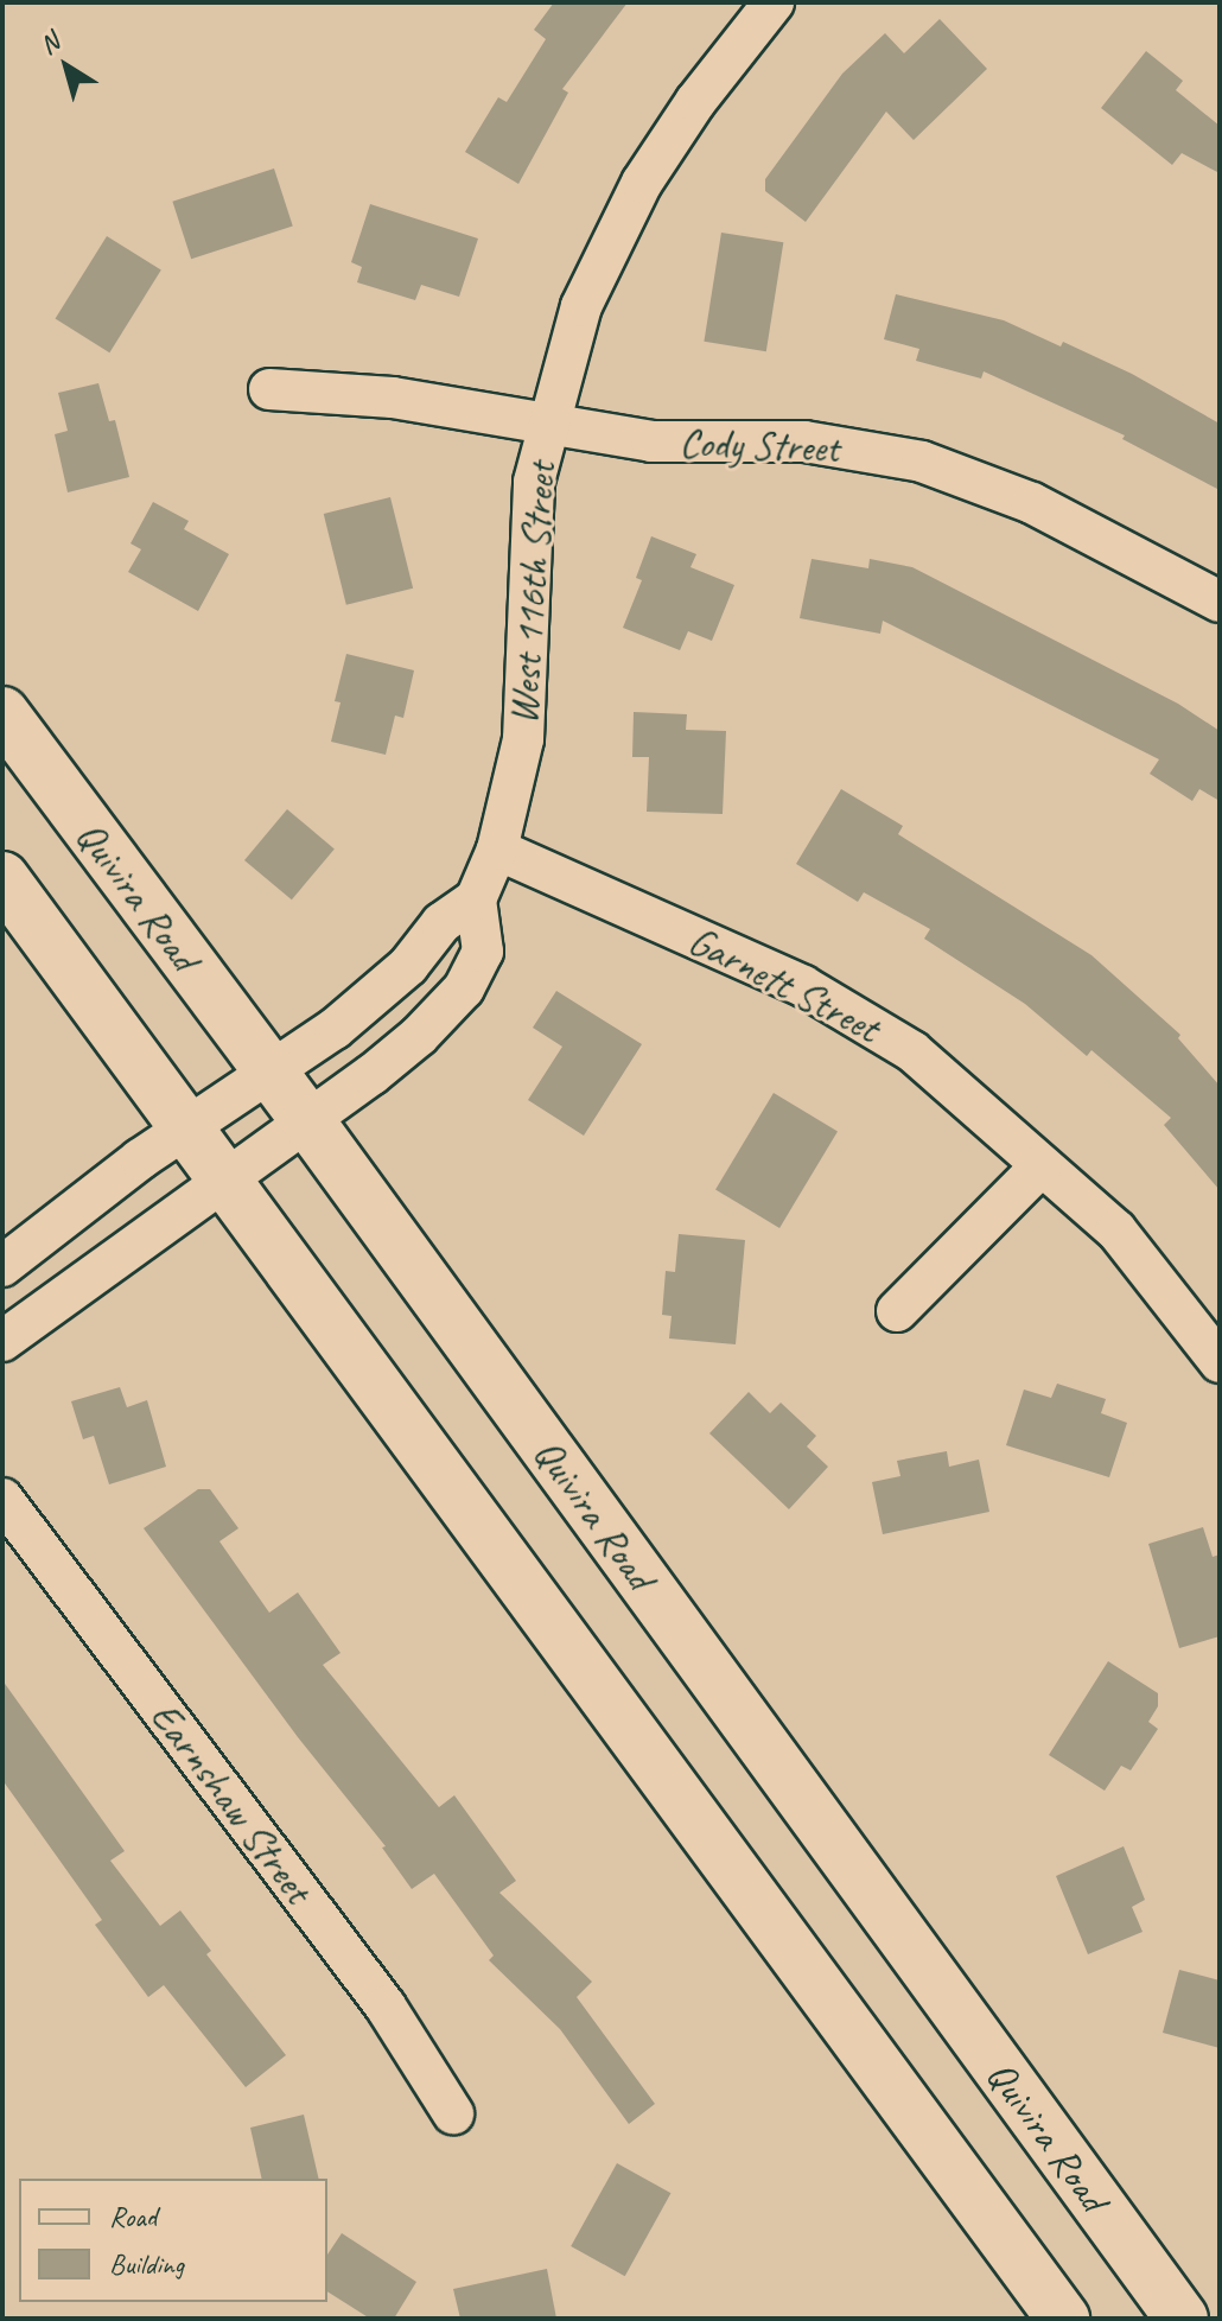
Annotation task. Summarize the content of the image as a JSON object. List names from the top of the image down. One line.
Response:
{"streets":{"main road":["Quivira Road"],"street":["Cody Street","West 116th Street","Garnett Street","Earnshaw Street"]},"crossings":[["Cody Street","West 116th Street"],["West 116th Street","Garnett Street"]],"legend":["Road","Building"],"north":"top left"}
